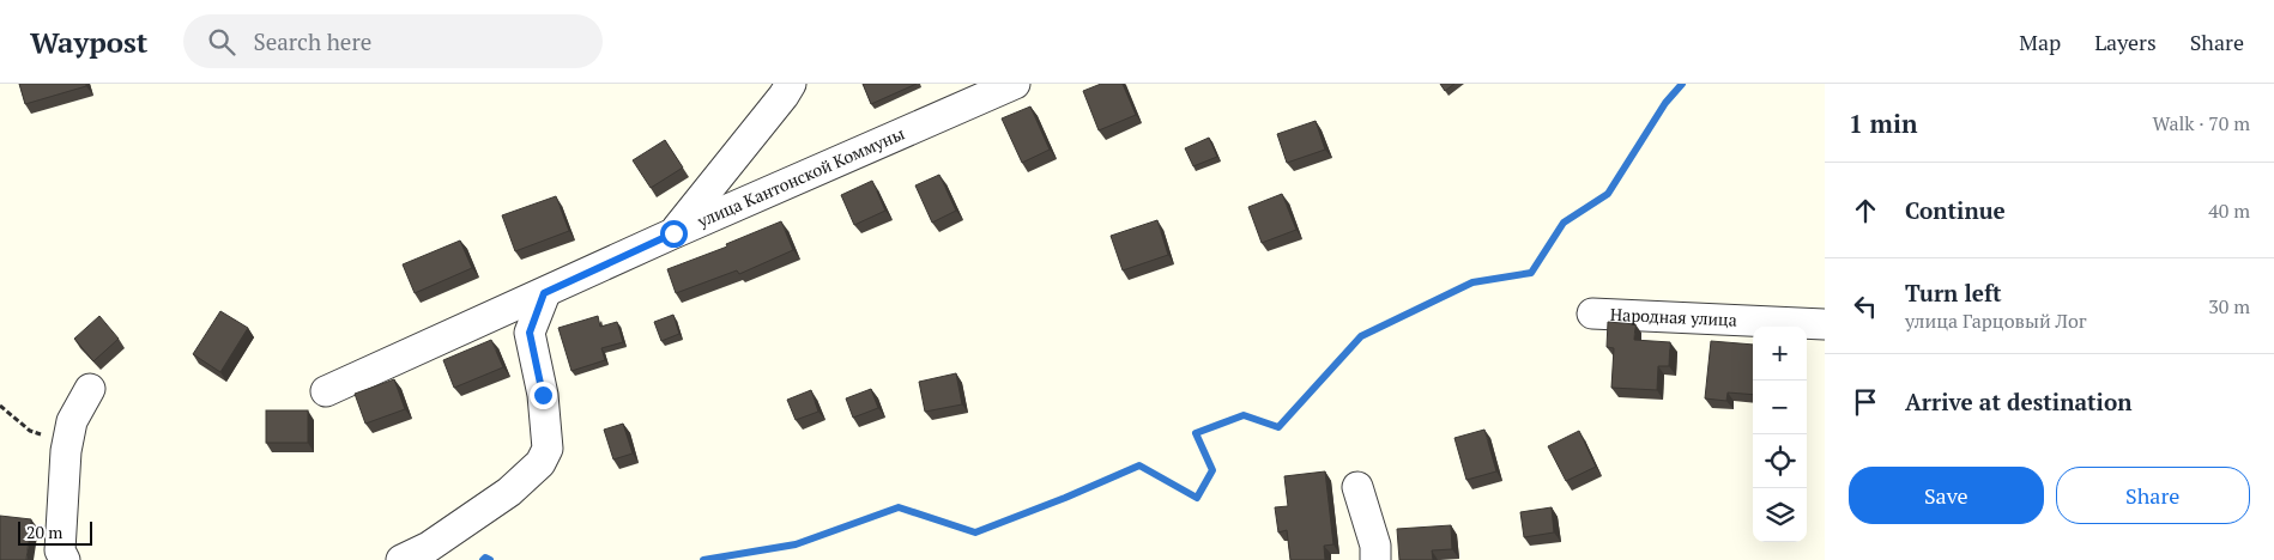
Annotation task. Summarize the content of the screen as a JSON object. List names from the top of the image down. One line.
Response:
{"streets":{"street":["улица Кантонской Коммуны","Народная улица"]},"scale_bar":"20 m","page":{"header":"Waypost","search":"Search here","nav":["Map","Layers","Share"],"heading":["1 min","Walk · 70 m"],"list":[["Continue","40 m"],["Turn left","улица Гарцовый Лог","30 m"],"Arrive at destination"],"map_buttons":["+","−"],"buttons":["Save","Share"],"scale":"20 m"}}
